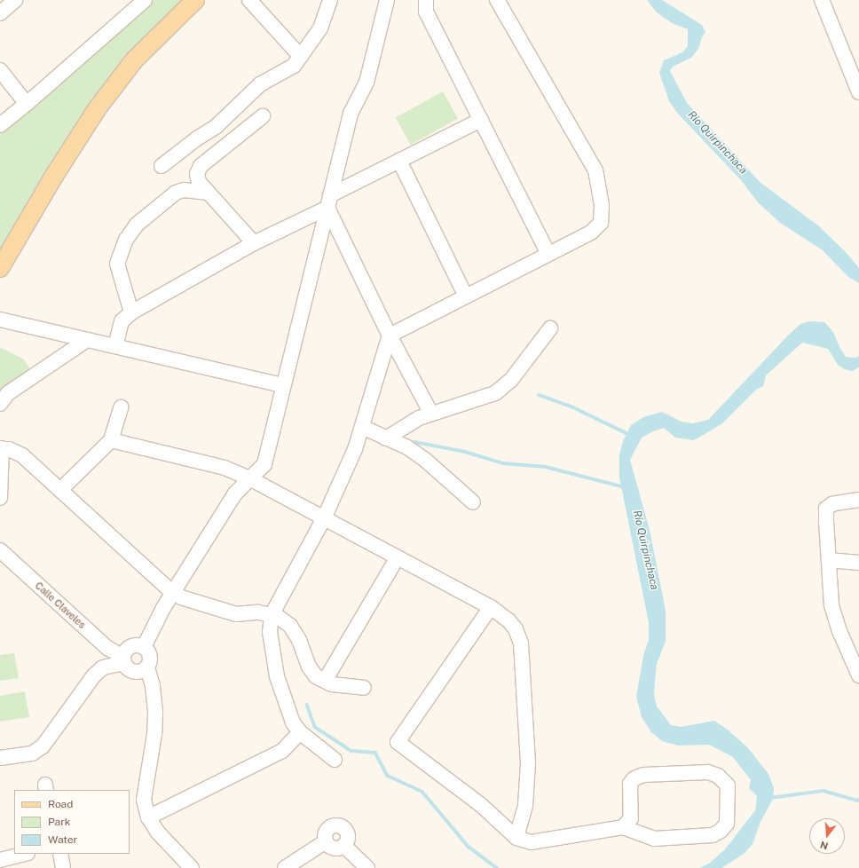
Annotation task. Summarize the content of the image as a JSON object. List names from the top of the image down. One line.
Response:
{"streets":{"street":["Calle Claveles"]},"water":["Río Quirpinchaca"],"legend":["Road","Park","Water"],"north":"bottom"}
